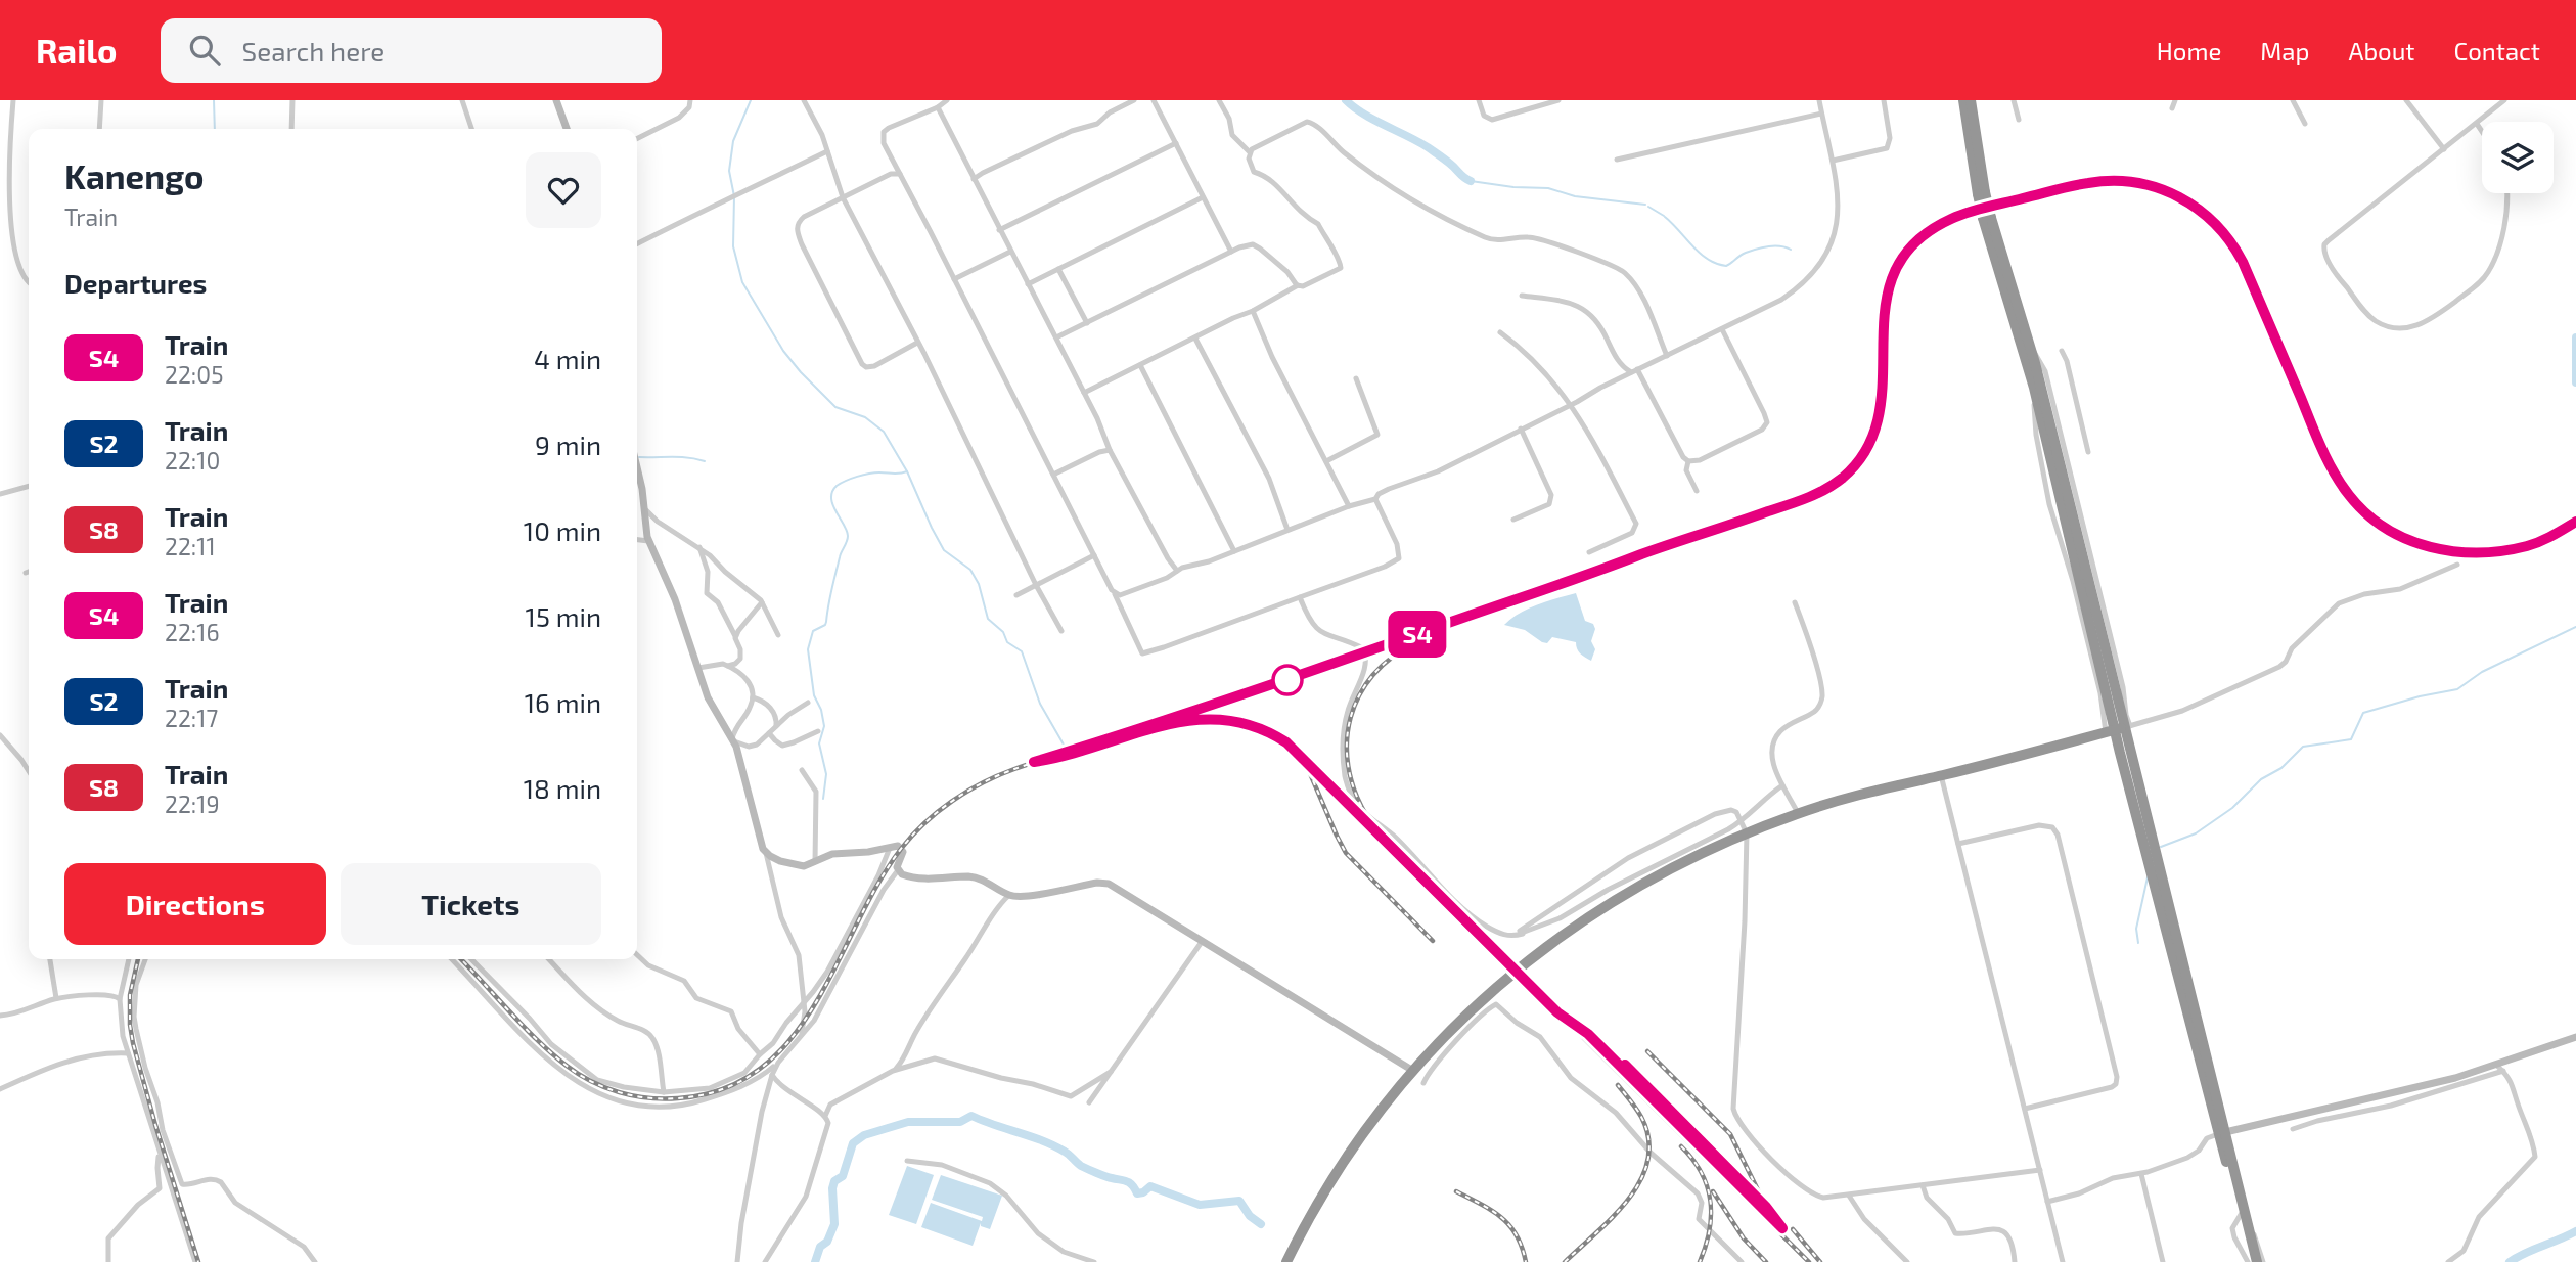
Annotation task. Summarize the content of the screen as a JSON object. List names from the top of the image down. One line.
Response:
{"page":{"header":"Railo","search":"Search here","nav":["Home","Map","About","Contact"],"on_map":"S4","heading":[["Kanengo","Train"],"Departures"],"list":[{"mark":"S4","name":"Train","note":"22:05","value":"4 min"},{"mark":"S2","name":"Train","note":"22:10","value":"9 min"},{"mark":"S8","name":"Train","note":"22:11","value":"10 min"},{"mark":"S4","name":"Train","note":"22:16","value":"15 min"},{"mark":"S2","name":"Train","note":"22:17","value":"16 min"},{"mark":"S8","name":"Train","note":"22:19","value":"18 min"}],"buttons":["Directions","Tickets"]}}
